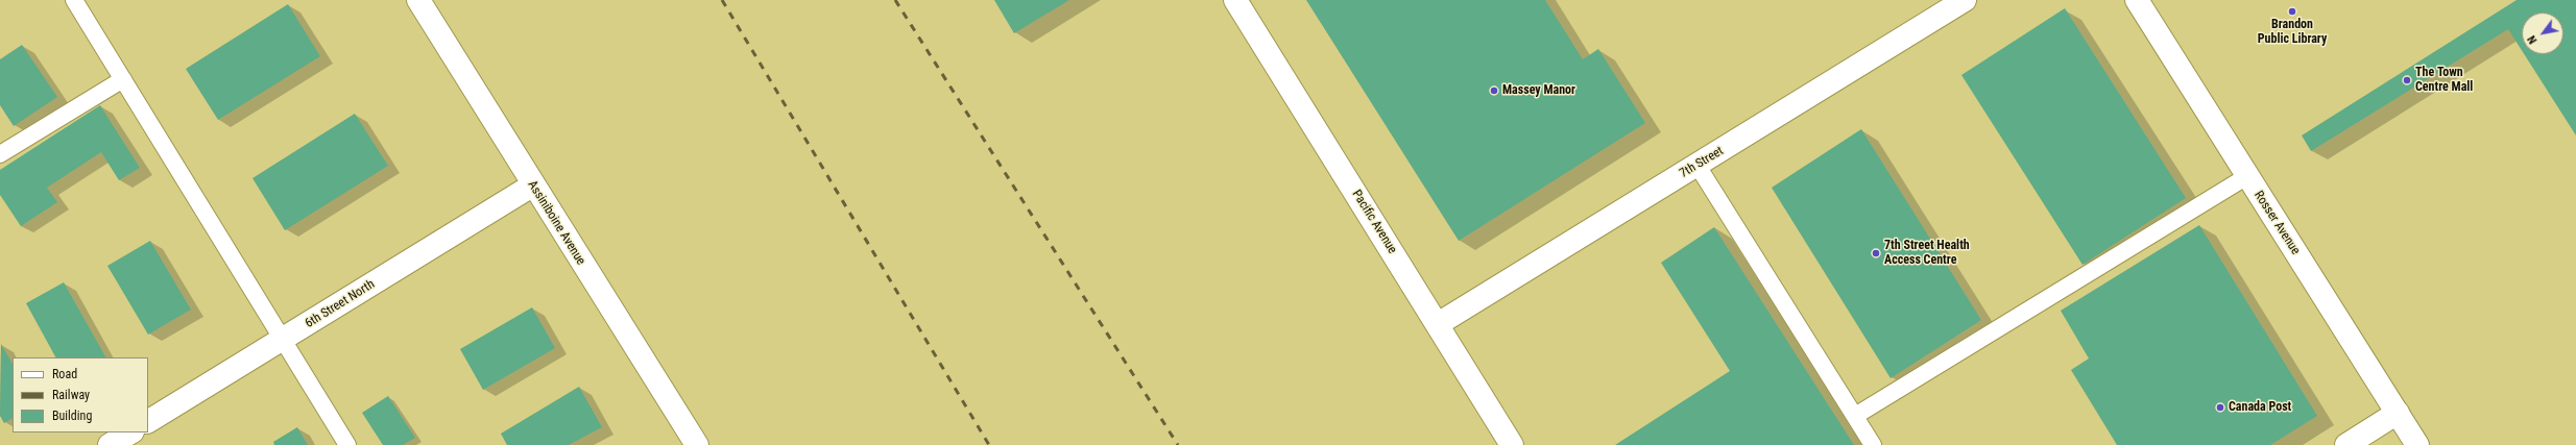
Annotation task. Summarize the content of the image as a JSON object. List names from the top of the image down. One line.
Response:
{"streets":{"street":["7th Street","Pacific Avenue","Assiniboine Avenue","Rosser Avenue","6th Street North"]},"crossings":[["7th Street","Pacific Avenue"],["Assiniboine Avenue","6th Street North"]],"places":["Brandon Public Library","The Town Centre Mall","Massey Manor","7th Street Health Access Centre","Canada Post"],"legend":["Road","Railway","Building"],"north":"bottom left"}
